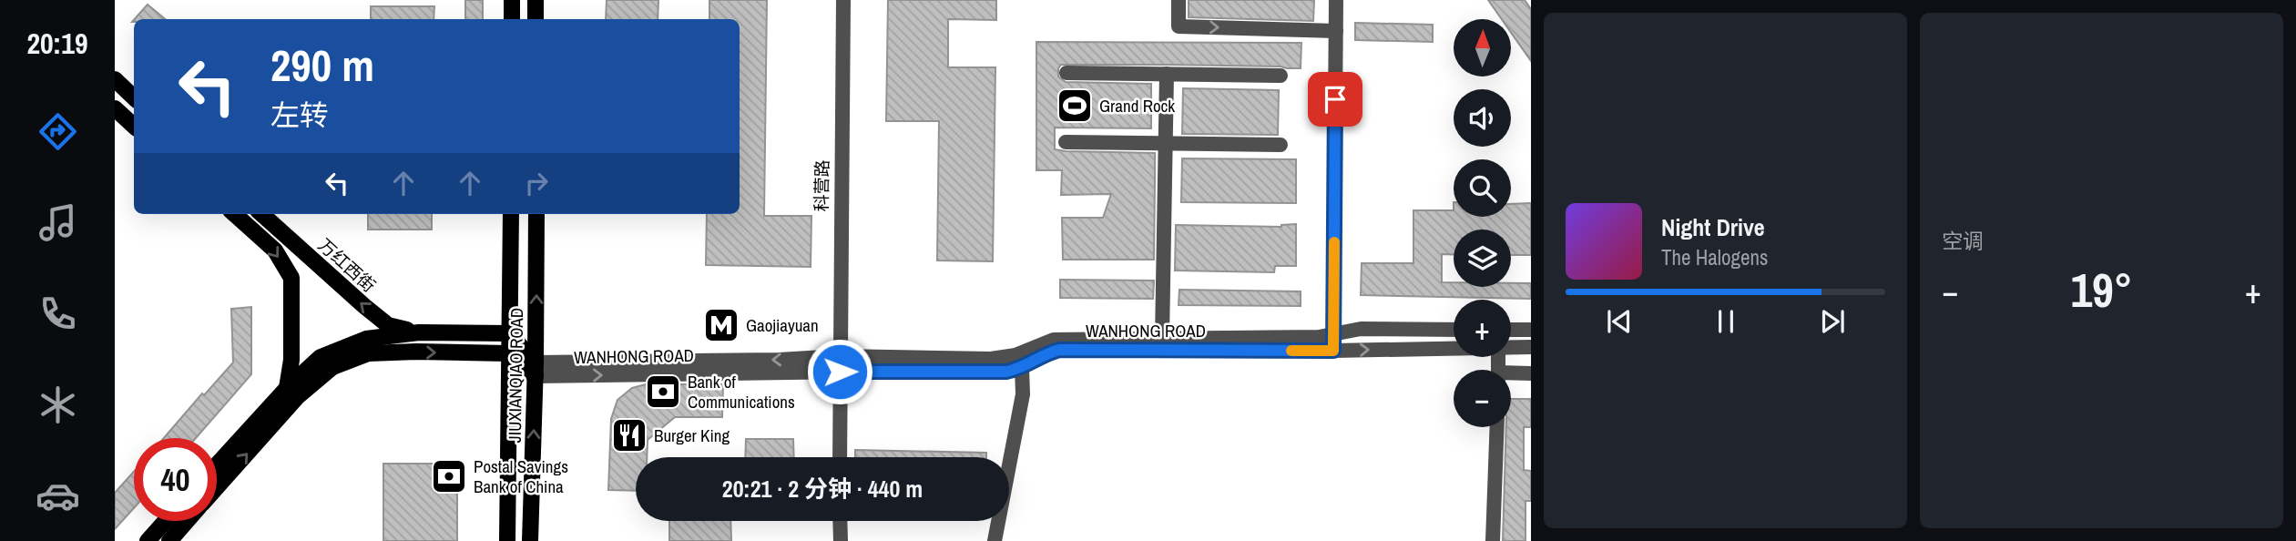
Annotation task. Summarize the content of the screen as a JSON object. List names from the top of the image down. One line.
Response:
{"streets":{"main road":["万红西街","JIUXIANQIAO ROAD"],"street":["科营路","WANHONG ROAD"]},"crossings":[["科营路","WANHONG ROAD"],["WANHONG ROAD","JIUXIANQIAO ROAD"]],"one_way":["万红西街"],"places":{"sports":["Grand Rock"],"metro station":["Gaojiayuan"],"bank":["Bank of Communications","Postal Savings Bank of China"],"restaurant":["Burger King"]},"north":"top","page":{"tabs":"20:19","tile":"空调","map_buttons":["+","−"],"turn":["290 m","左转"],"song":["Night Drive","The Halogens"],"heat":["−","19°","+"],"limit":"40","trip":"20:21 · 2 分钟 · 440 m"}}
